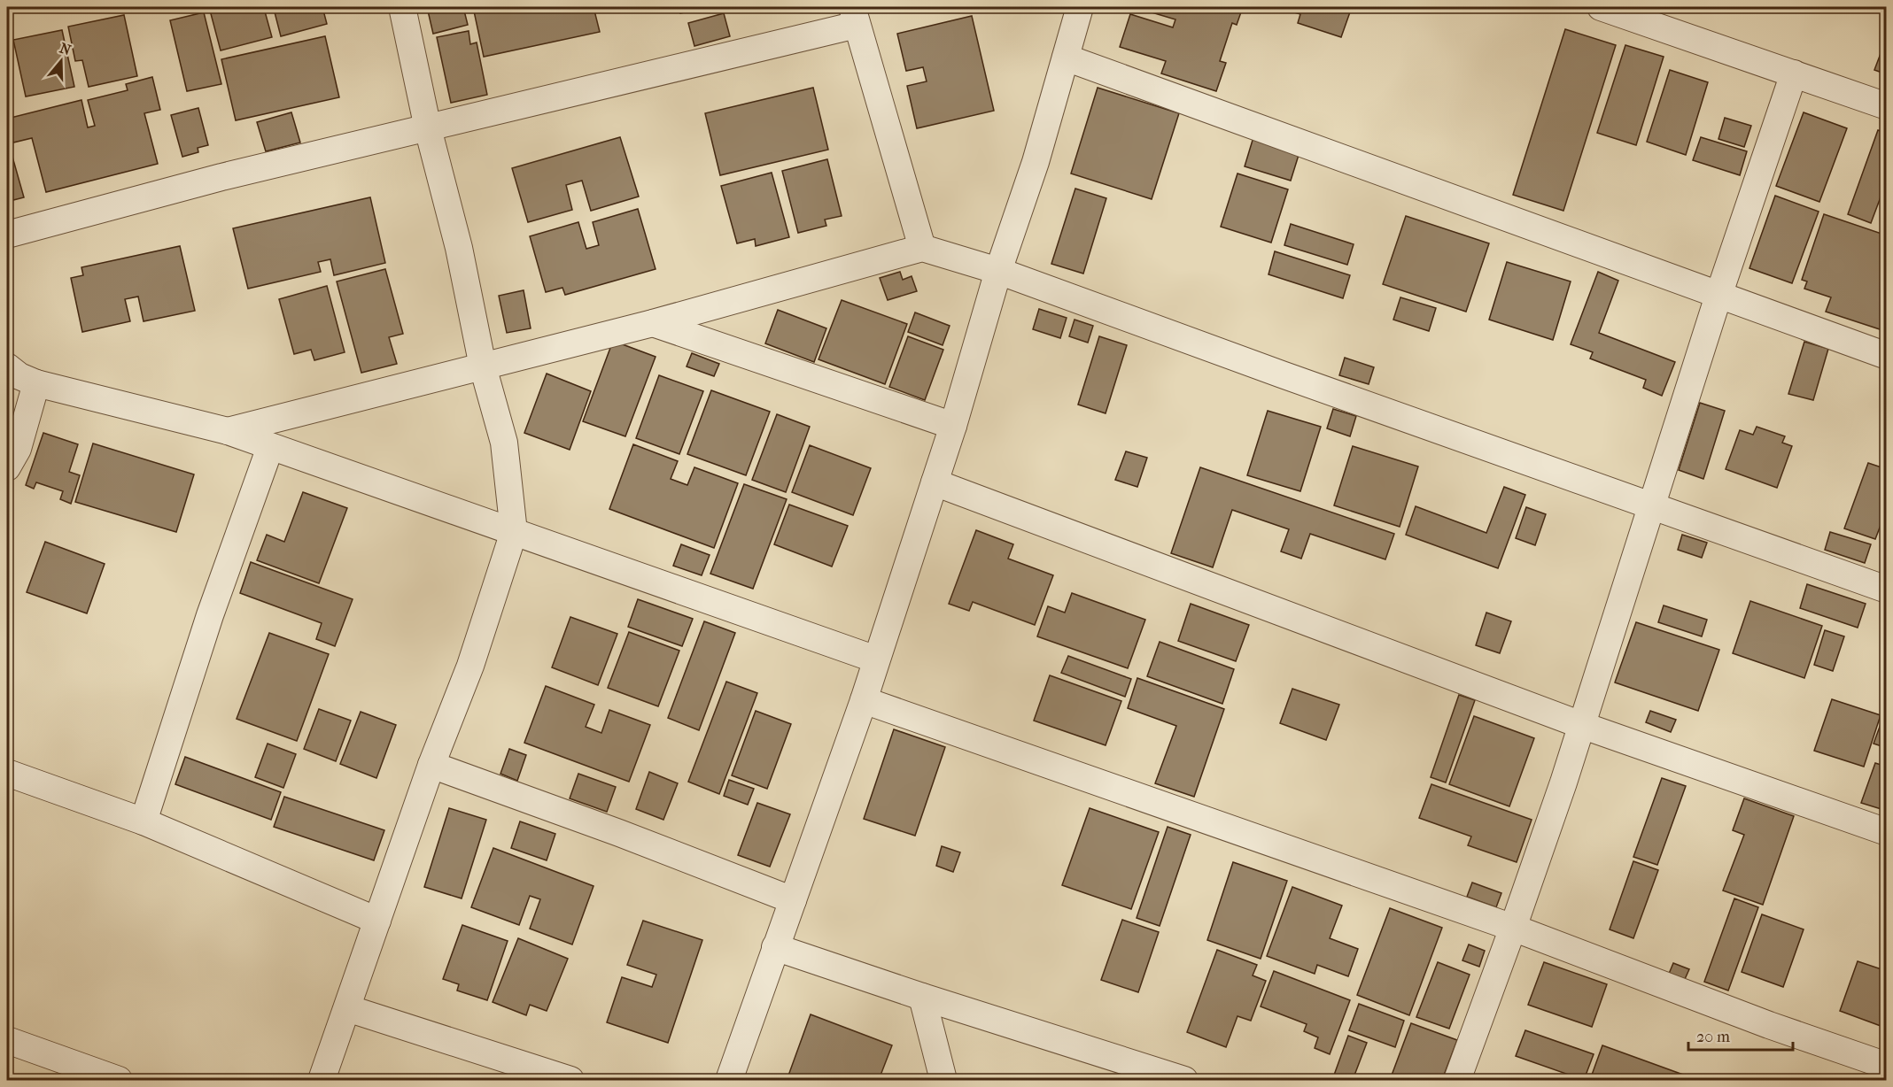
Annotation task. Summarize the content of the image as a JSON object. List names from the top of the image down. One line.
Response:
{"scale_bar":"20 m","north":"top"}
